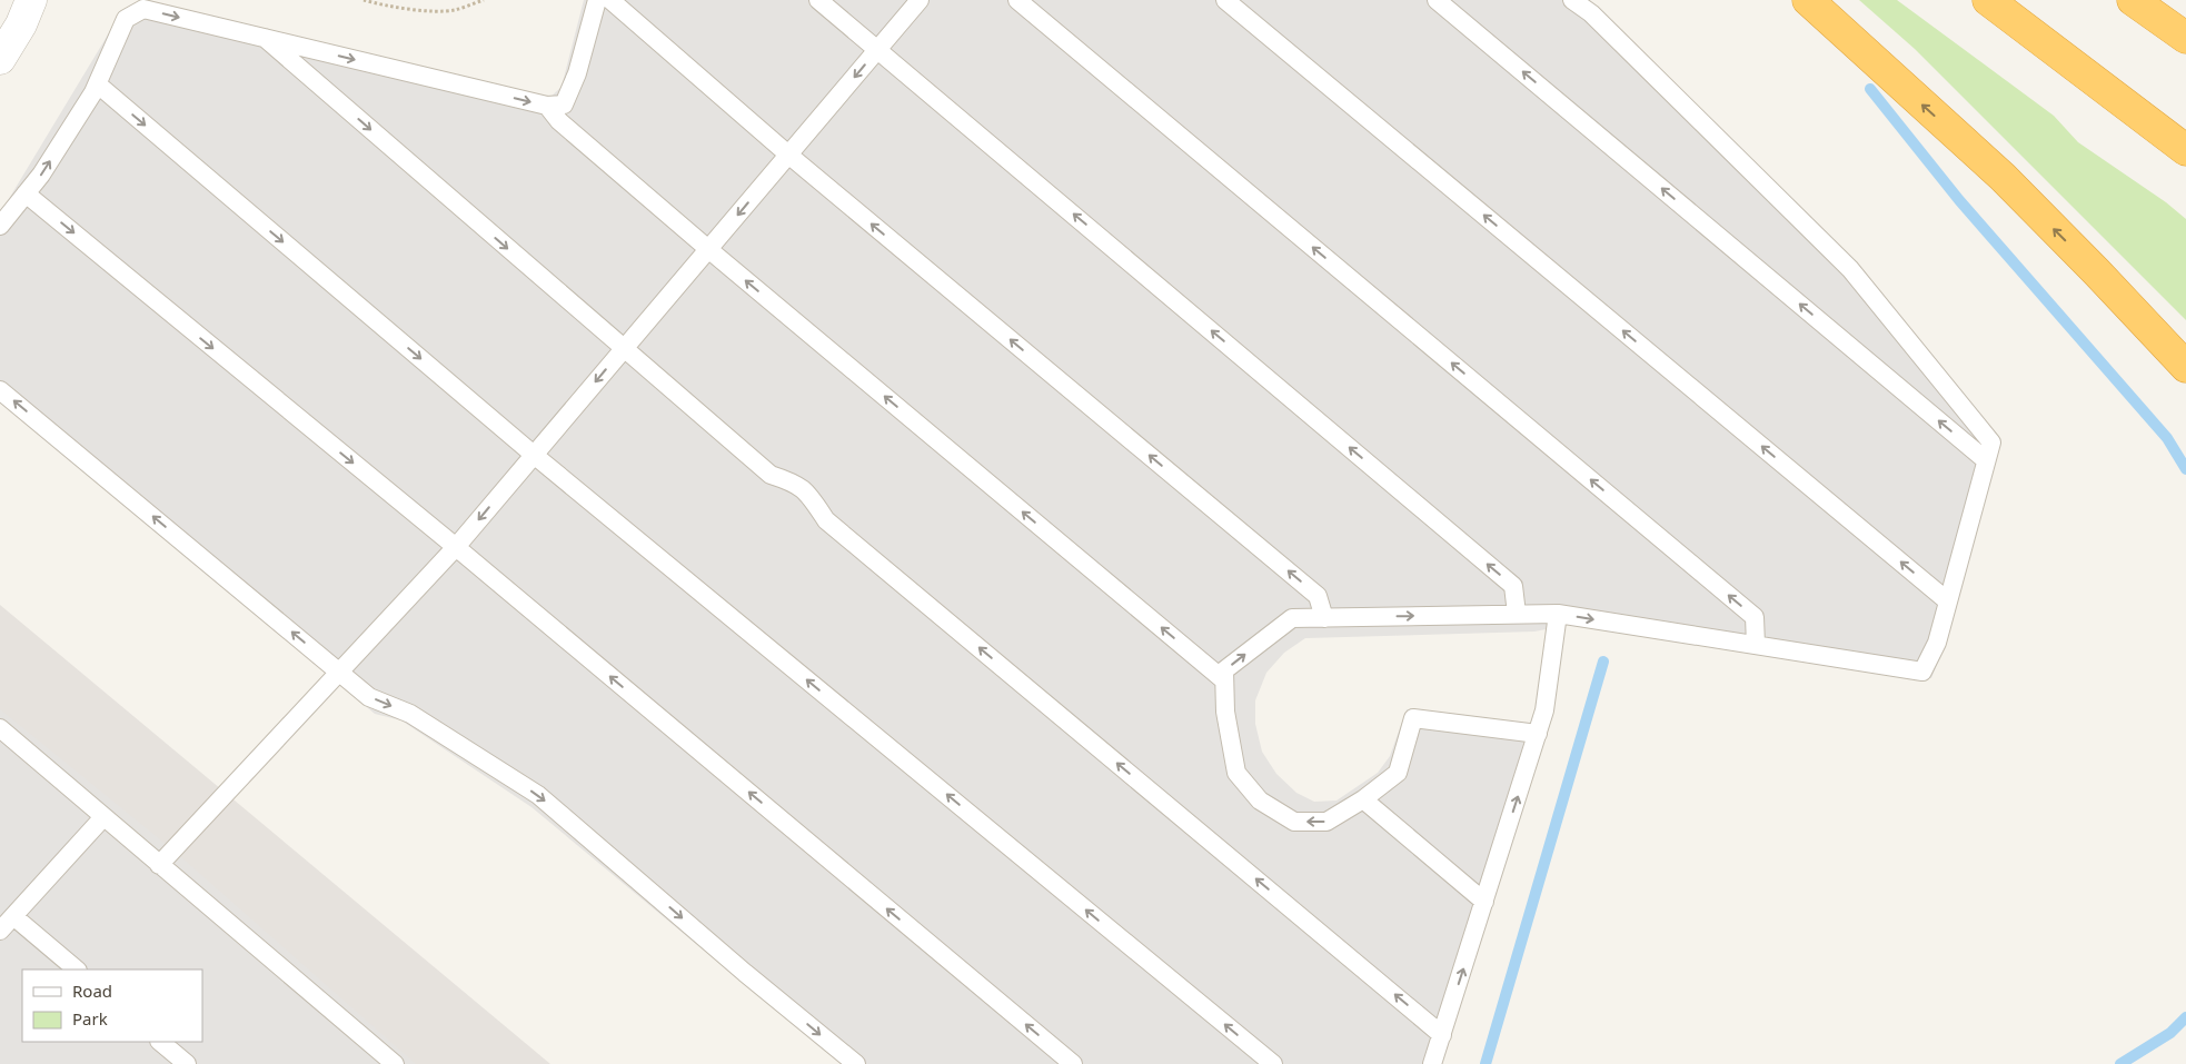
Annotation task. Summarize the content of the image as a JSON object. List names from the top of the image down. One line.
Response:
{"legend":["Road","Park"]}
